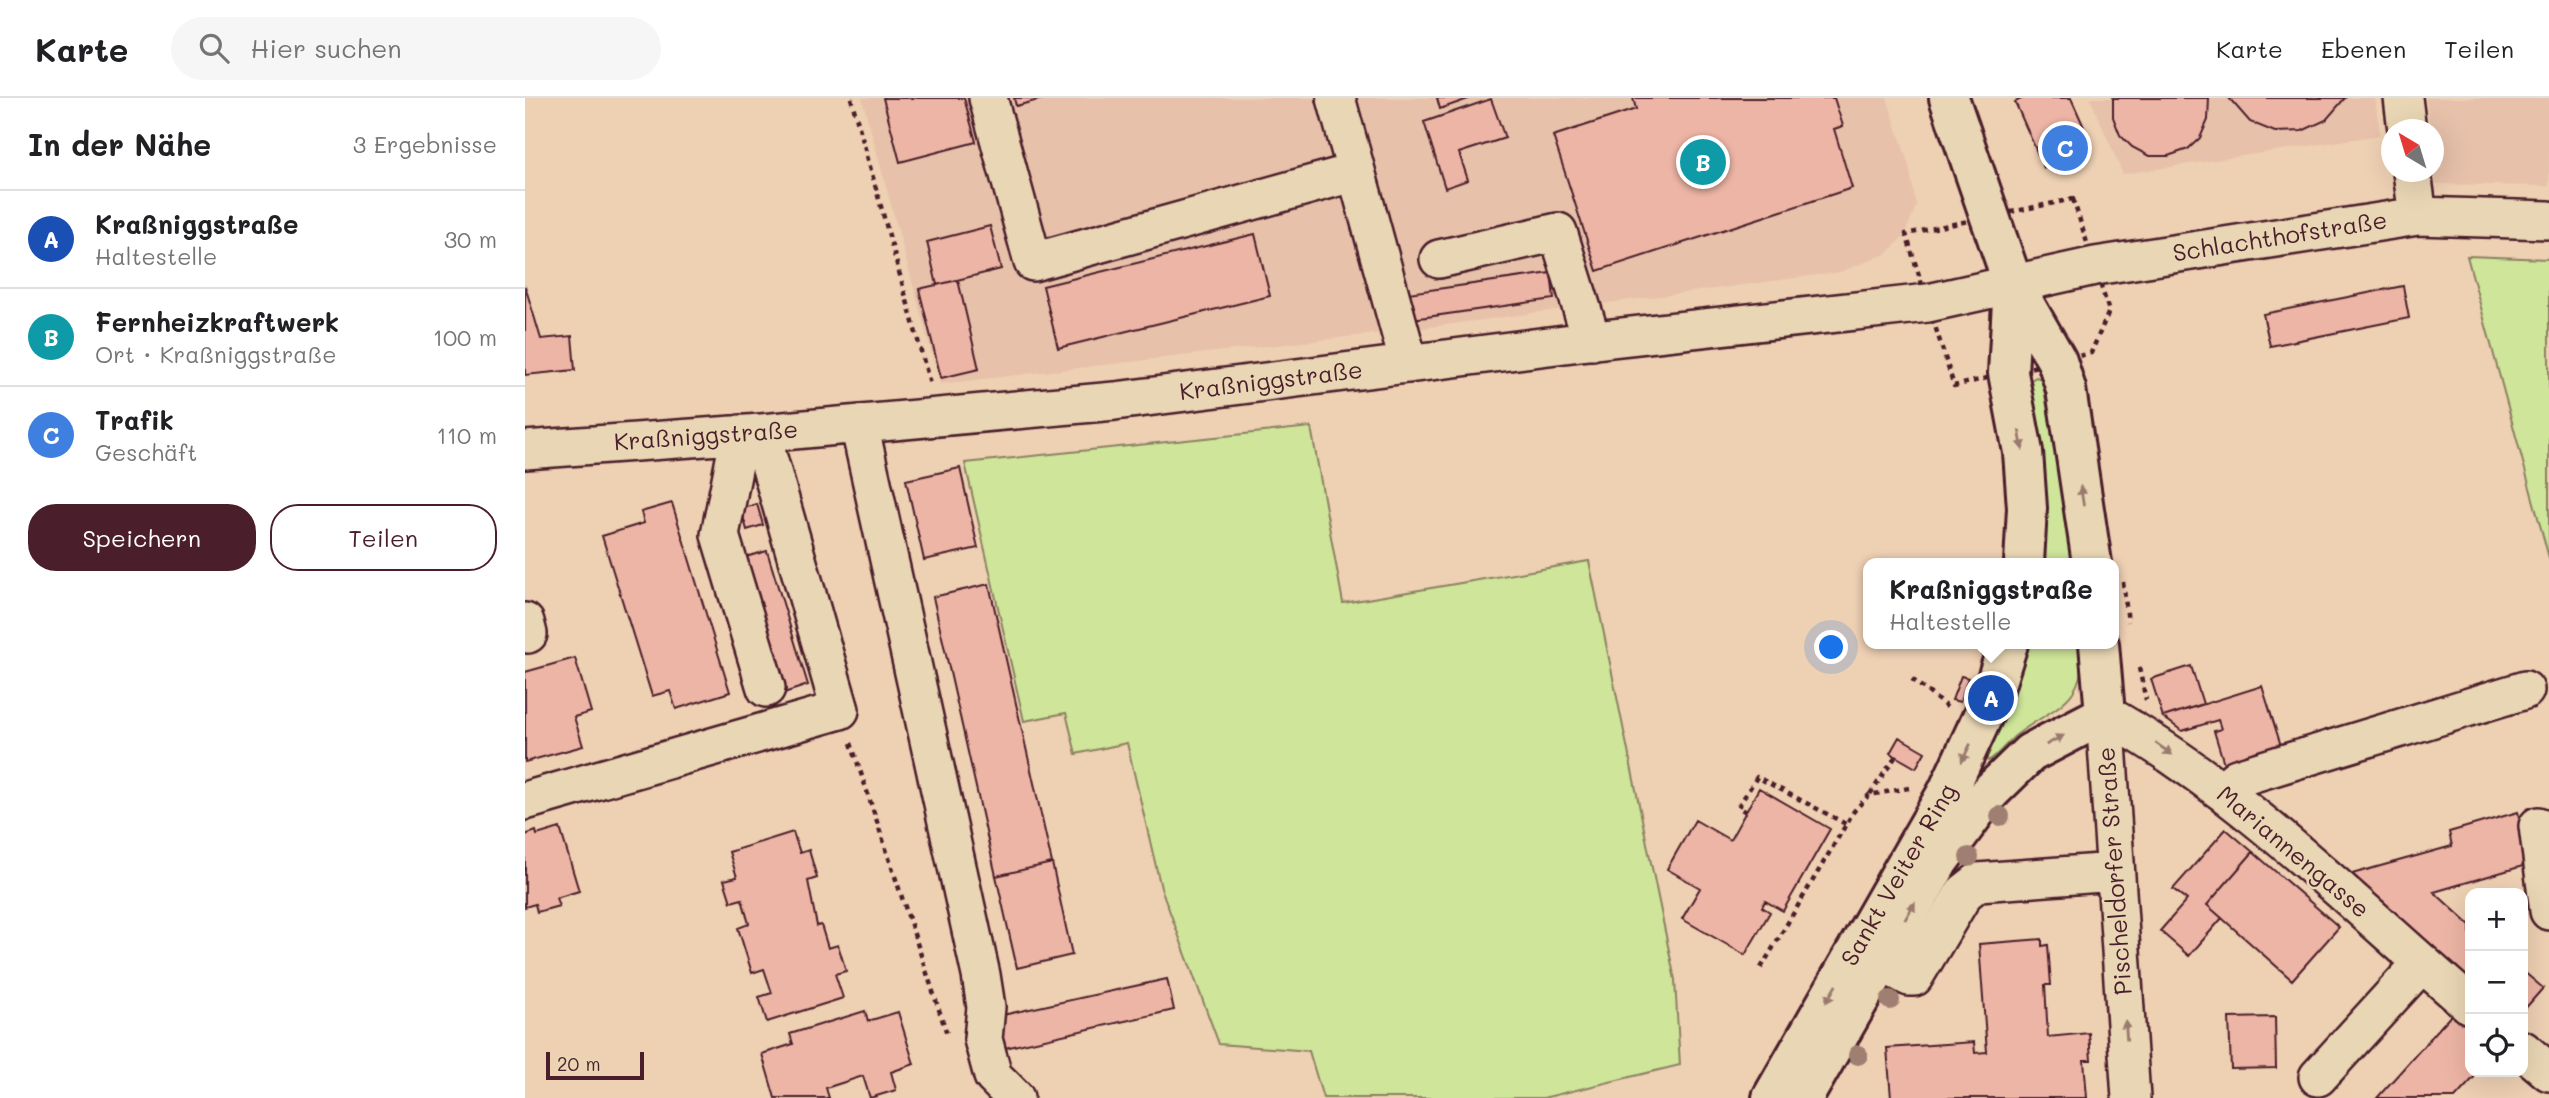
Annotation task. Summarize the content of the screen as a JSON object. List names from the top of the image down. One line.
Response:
{"streets":{"main road":["Pischeldorfer Straße","Sankt Veiter Ring"],"street":["Schlachthofstraße","Kraßniggstraße","Mariannengasse"]},"crossings":[["Schlachthofstraße","Kraßniggstraße"],["Mariannengasse","Pischeldorfer Straße"],["Mariannengasse","Sankt Veiter Ring"],["Pischeldorfer Straße","Sankt Veiter Ring"]],"one_way":["Pischeldorfer Straße"],"scale_bar":"20 m","north":"top left","page":{"header":"Karte","search":"Hier suchen","nav":["Karte","Ebenen","Teilen"],"heading":["In der Nähe","3 Ergebnisse"],"pins":["C","B","A"],"list":[{"mark":"A","name":"Kraßniggstraße","note":"Haltestelle","value":"30 m"},{"mark":"B","name":"Fernheizkraftwerk","note":"Ort · Kraßniggstraße","value":"100 m"},{"mark":"C","name":"Trafik","note":"Geschäft","value":"110 m"}],"buttons":["Speichern","Teilen"],"popup":["Kraßniggstraße","Haltestelle"],"map_buttons":["+","−"],"scale":"20 m"}}
